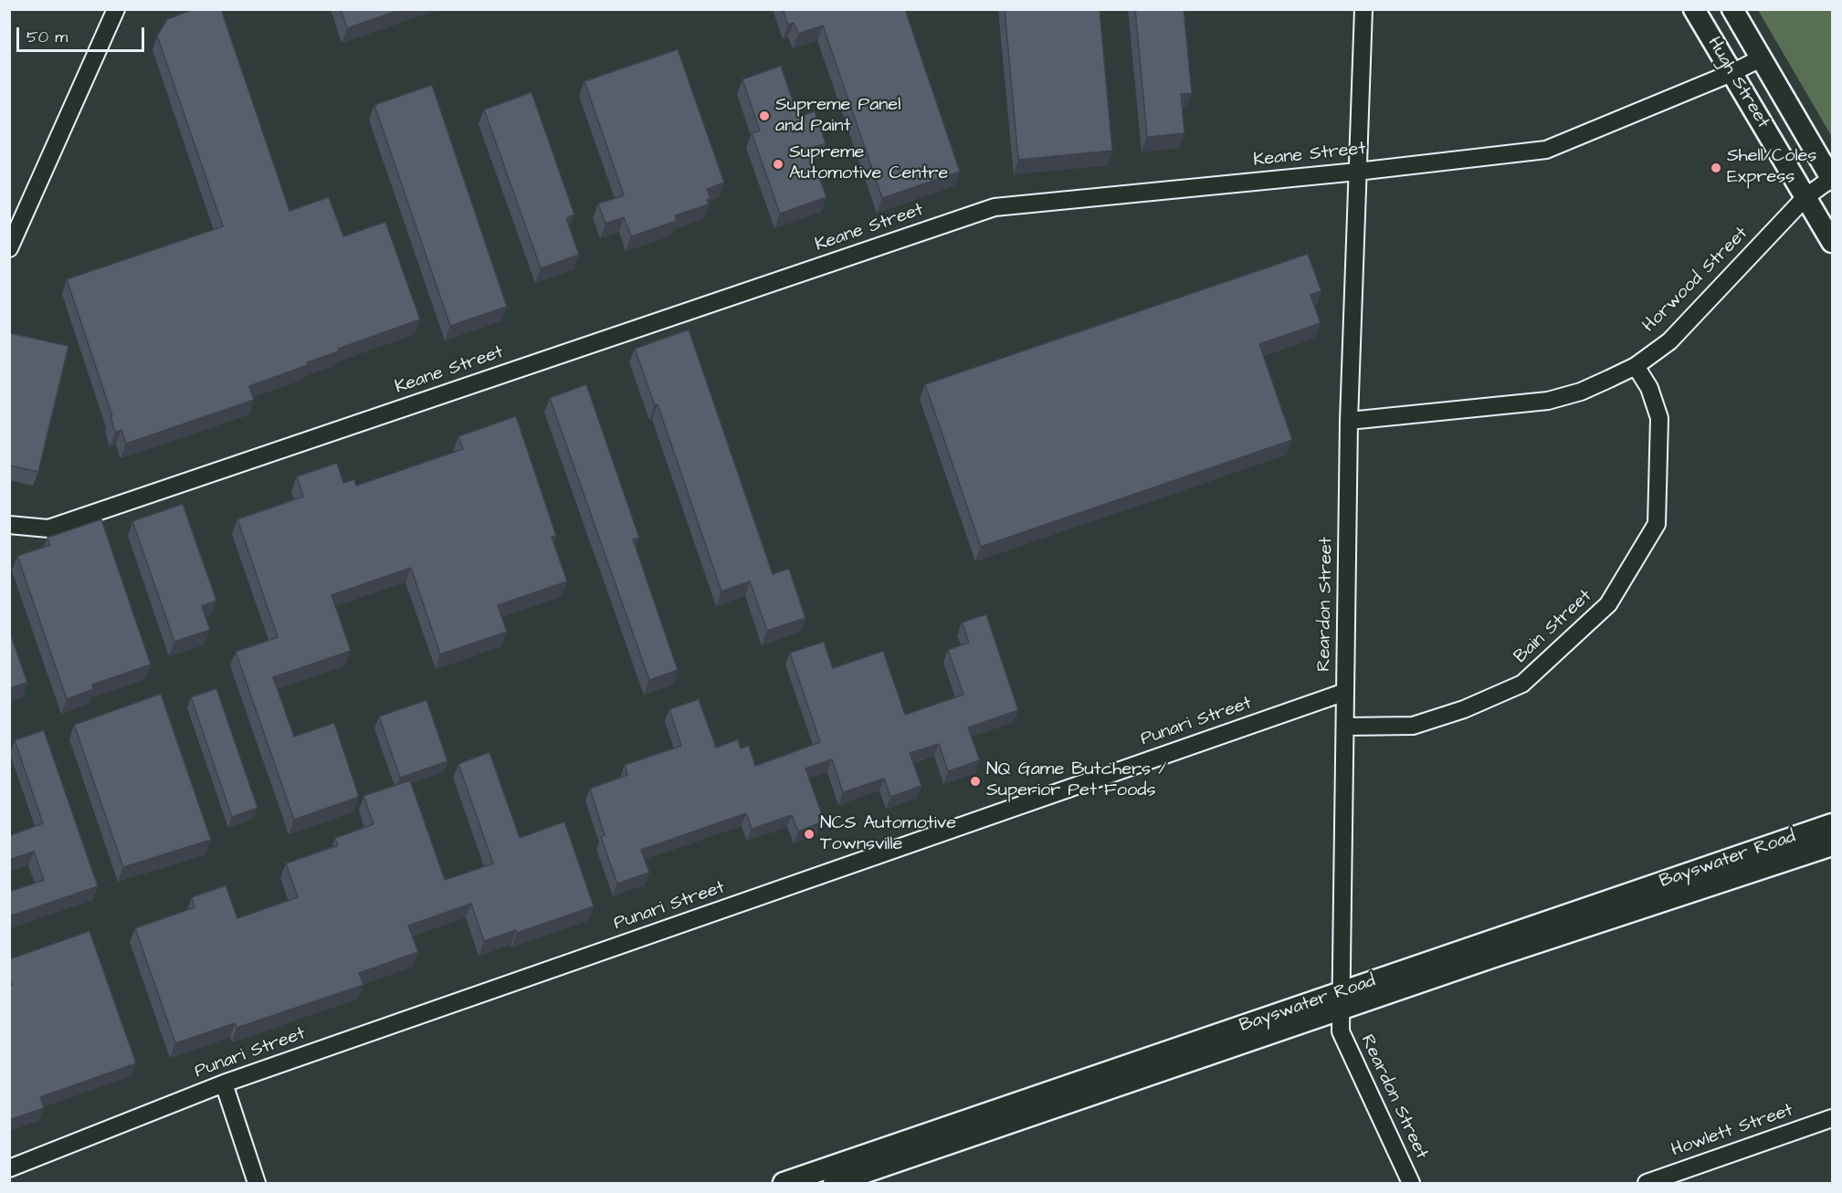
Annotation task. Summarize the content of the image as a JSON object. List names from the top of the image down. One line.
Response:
{"streets":{"main road":["Hugh Street","Bayswater Road"],"street":["Keane Street","Horwood Street","Reardon Street","Bain Street","Punari Street","Howlett Street"]},"crossings":[["Hugh Street","Keane Street"],["Hugh Street","Horwood Street"],["Keane Street","Reardon Street"],["Horwood Street","Reardon Street"],["Horwood Street","Bain Street"],["Reardon Street","Bain Street"],["Reardon Street","Punari Street"],["Reardon Street","Bayswater Road"]],"places":["Supreme Panel and Paint","Supreme Automotive Centre","Shell/Coles Express","NQ Game Butchers / Superior Pet Foods","NCS Automotive Townsville"],"scale_bar":"50 m"}
